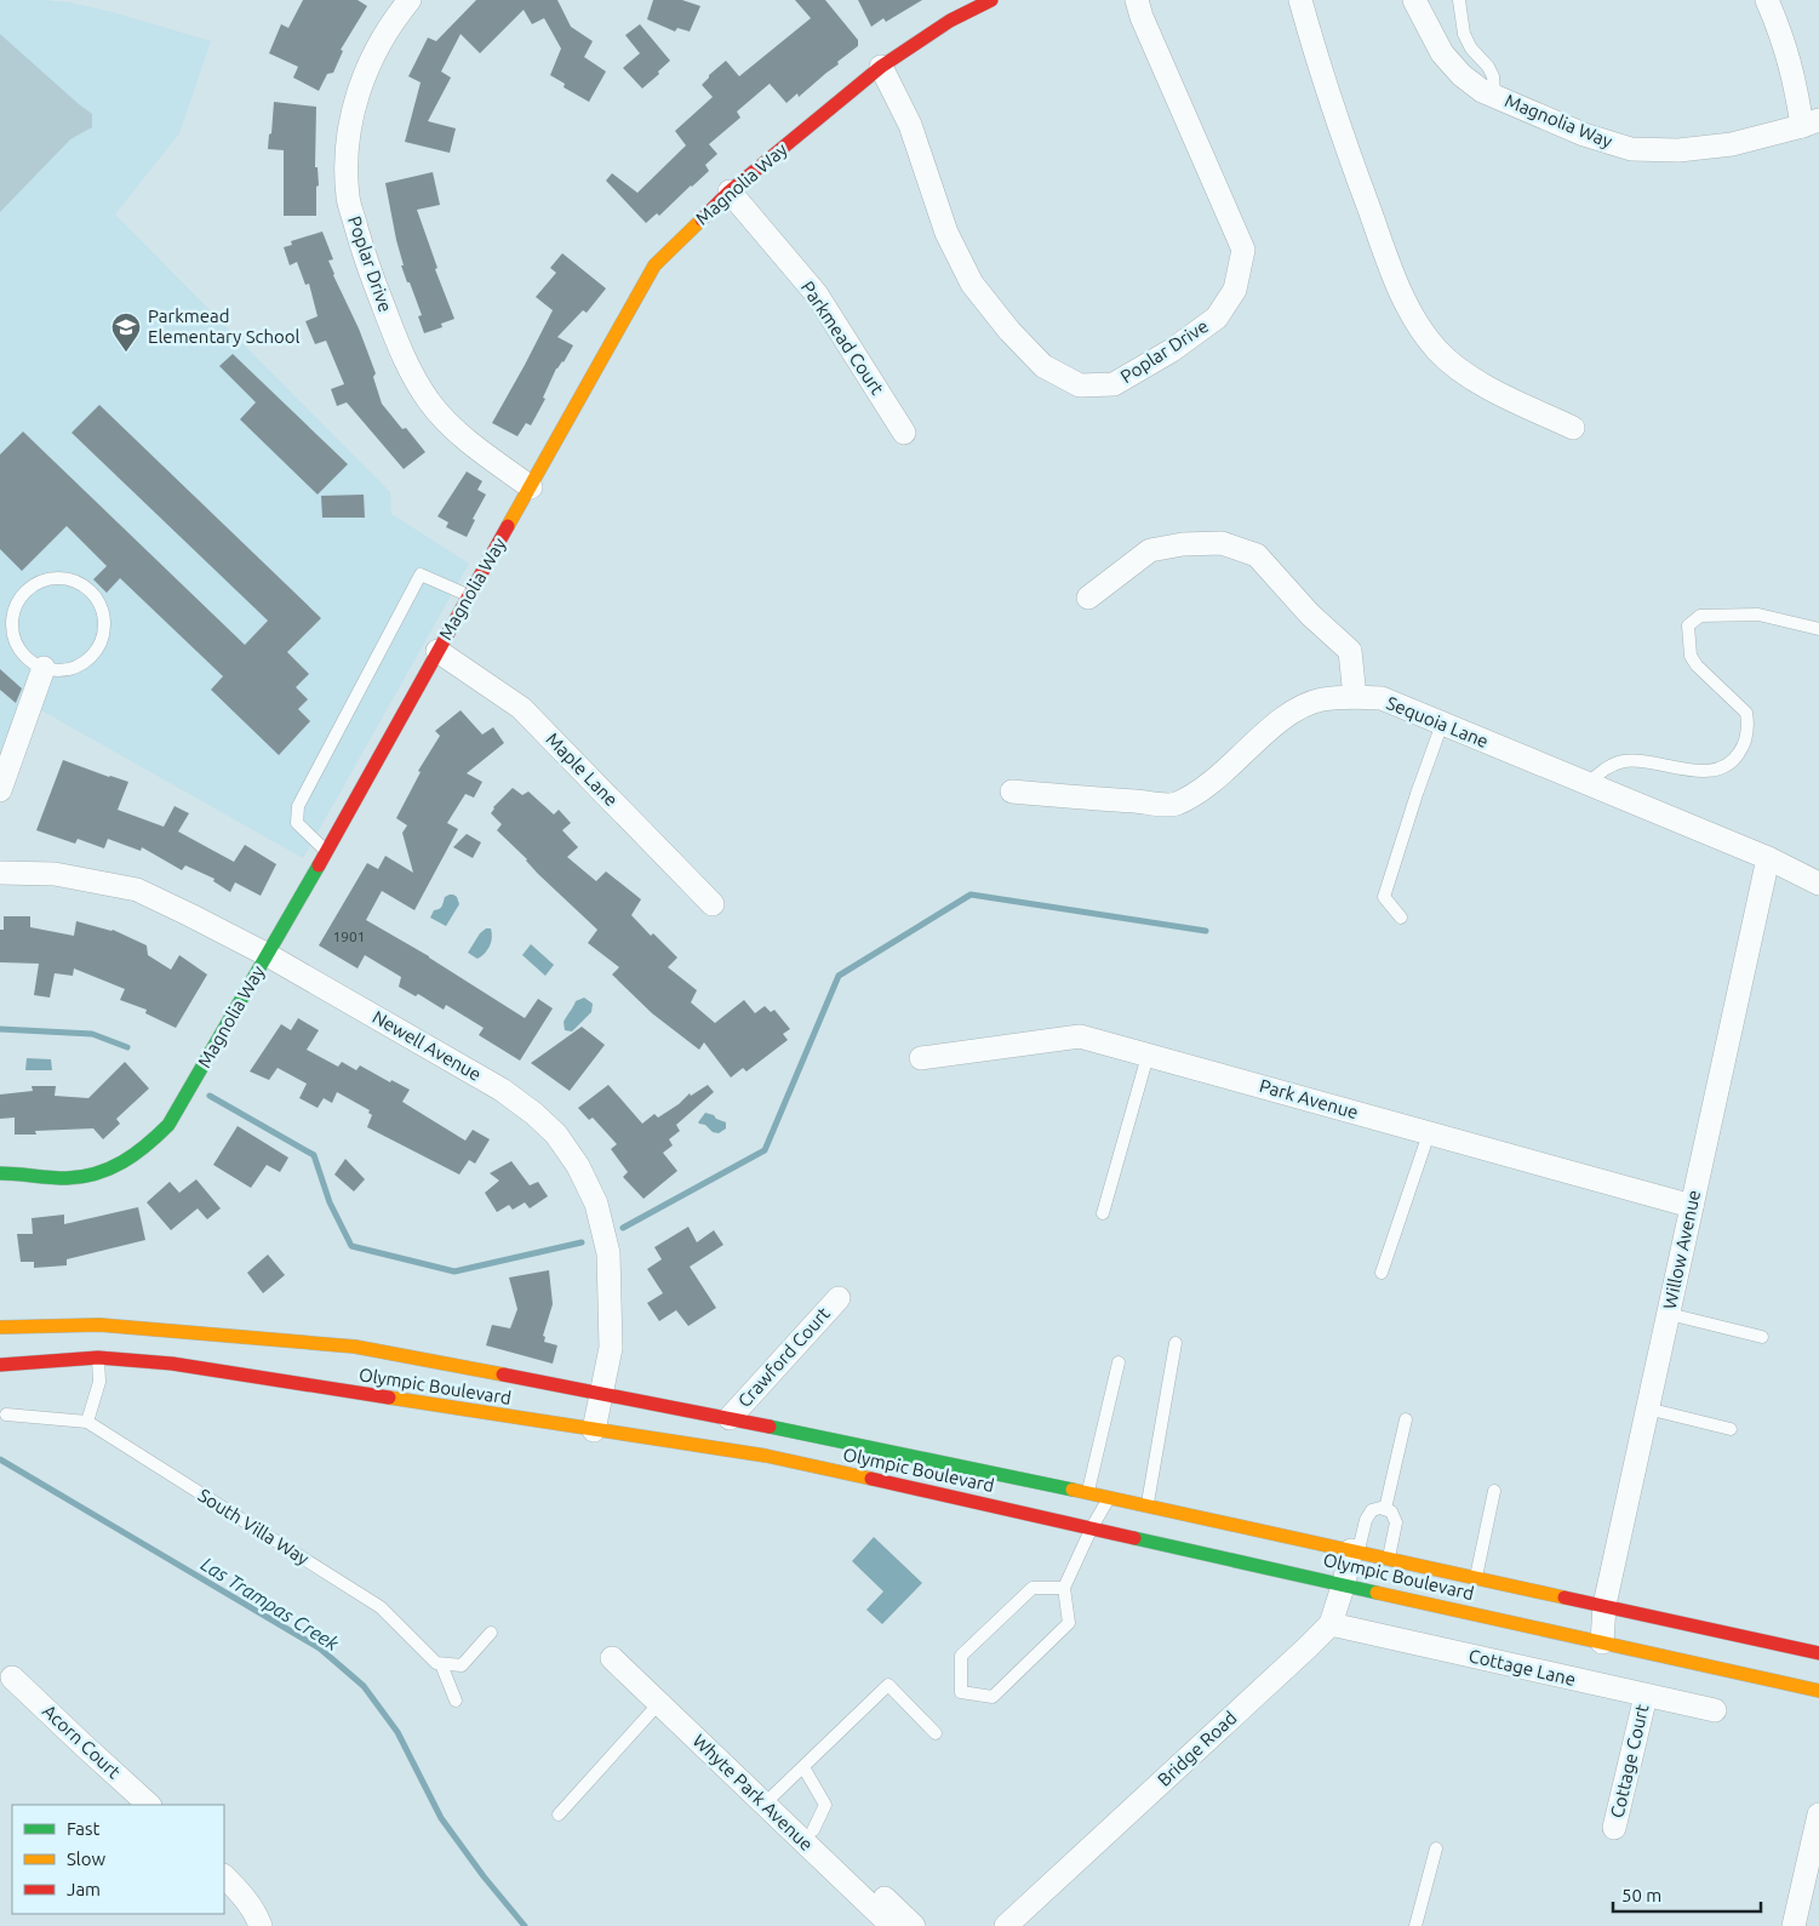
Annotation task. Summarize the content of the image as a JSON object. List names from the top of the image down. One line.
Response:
{"streets":{"main road":["Magnolia Way","Olympic Boulevard"],"street":["Poplar Drive","Parkmead Court","Sequoia Lane","Maple Lane","Newell Avenue","Park Avenue","Willow Avenue","Crawford Court","Cottage Lane","Acorn Court","Bridge Road","Cottage Court","Whyte Park Avenue"],"lane":["South Villa Way"]},"crossings":[["Magnolia Way","Poplar Drive"],["Magnolia Way","Parkmead Court"],["Magnolia Way","Maple Lane"],["Magnolia Way","Newell Avenue"],["Sequoia Lane","Willow Avenue"],["Newell Avenue","Olympic Boulevard"],["Park Avenue","Willow Avenue"],["Willow Avenue","Olympic Boulevard"],["Crawford Court","Olympic Boulevard"],["Olympic Boulevard","Bridge Road"],["Cottage Lane","Bridge Road"],["Cottage Lane","Cottage Court"]],"water":["Las Trampas Creek"],"places":{"school or university":["Parkmead Elementary School"]},"house_numbers":["1901"],"legend":["Fast","Slow","Jam"],"scale_bar":"50 m"}
